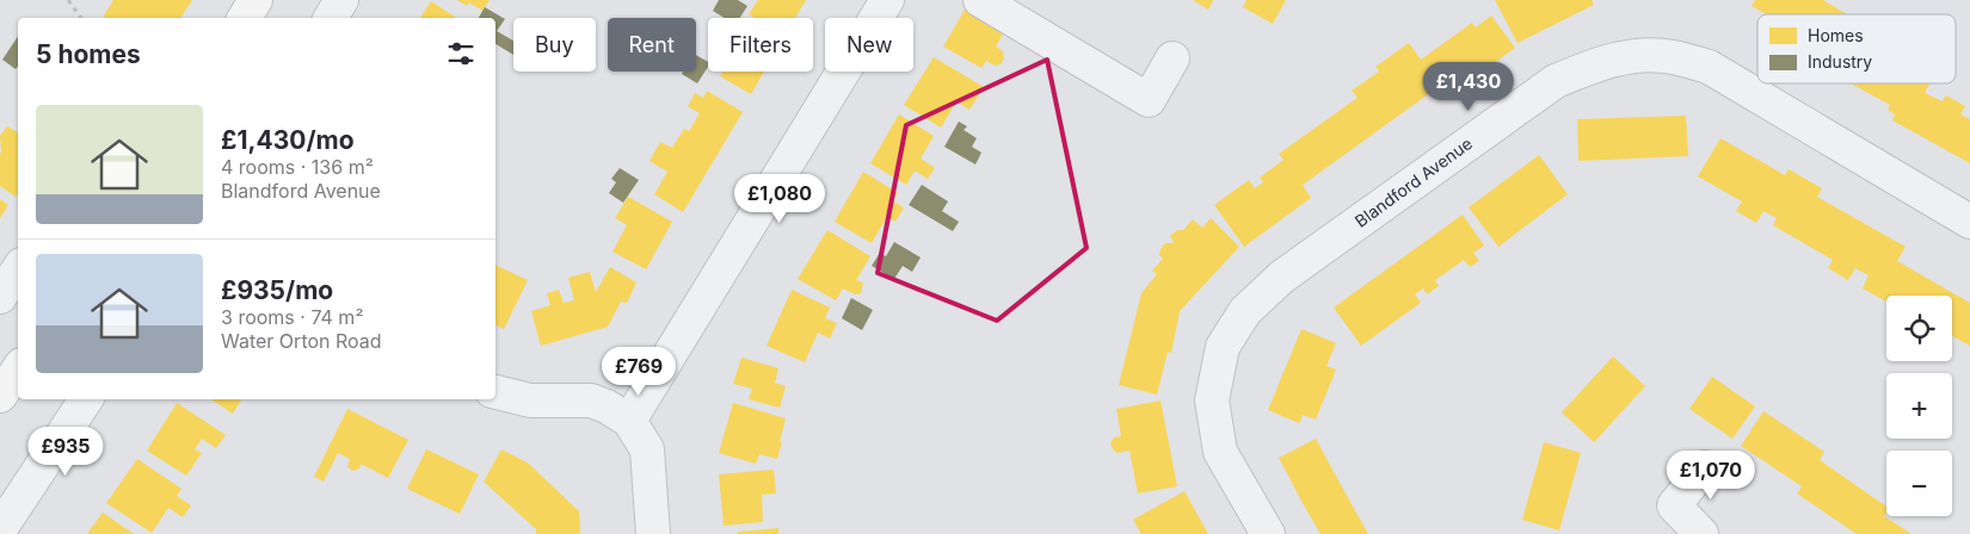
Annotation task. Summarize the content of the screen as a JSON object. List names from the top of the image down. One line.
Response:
{"streets":{"street":["Blandford Avenue"]},"legend":["Homes","Industry"],"page":{"chip":["Buy","Rent","Filters","New"],"heading":"5 homes","price":["£1,430","£1,080","£769","£935","£1,070"],"list":[{"name":"£1,430/mo","note":"4 rooms · 136 m² · Blandford Avenue"},{"name":"£935/mo","note":"3 rooms · 74 m² · Water Orton Road"}],"map_buttons":["+","−"]}}
